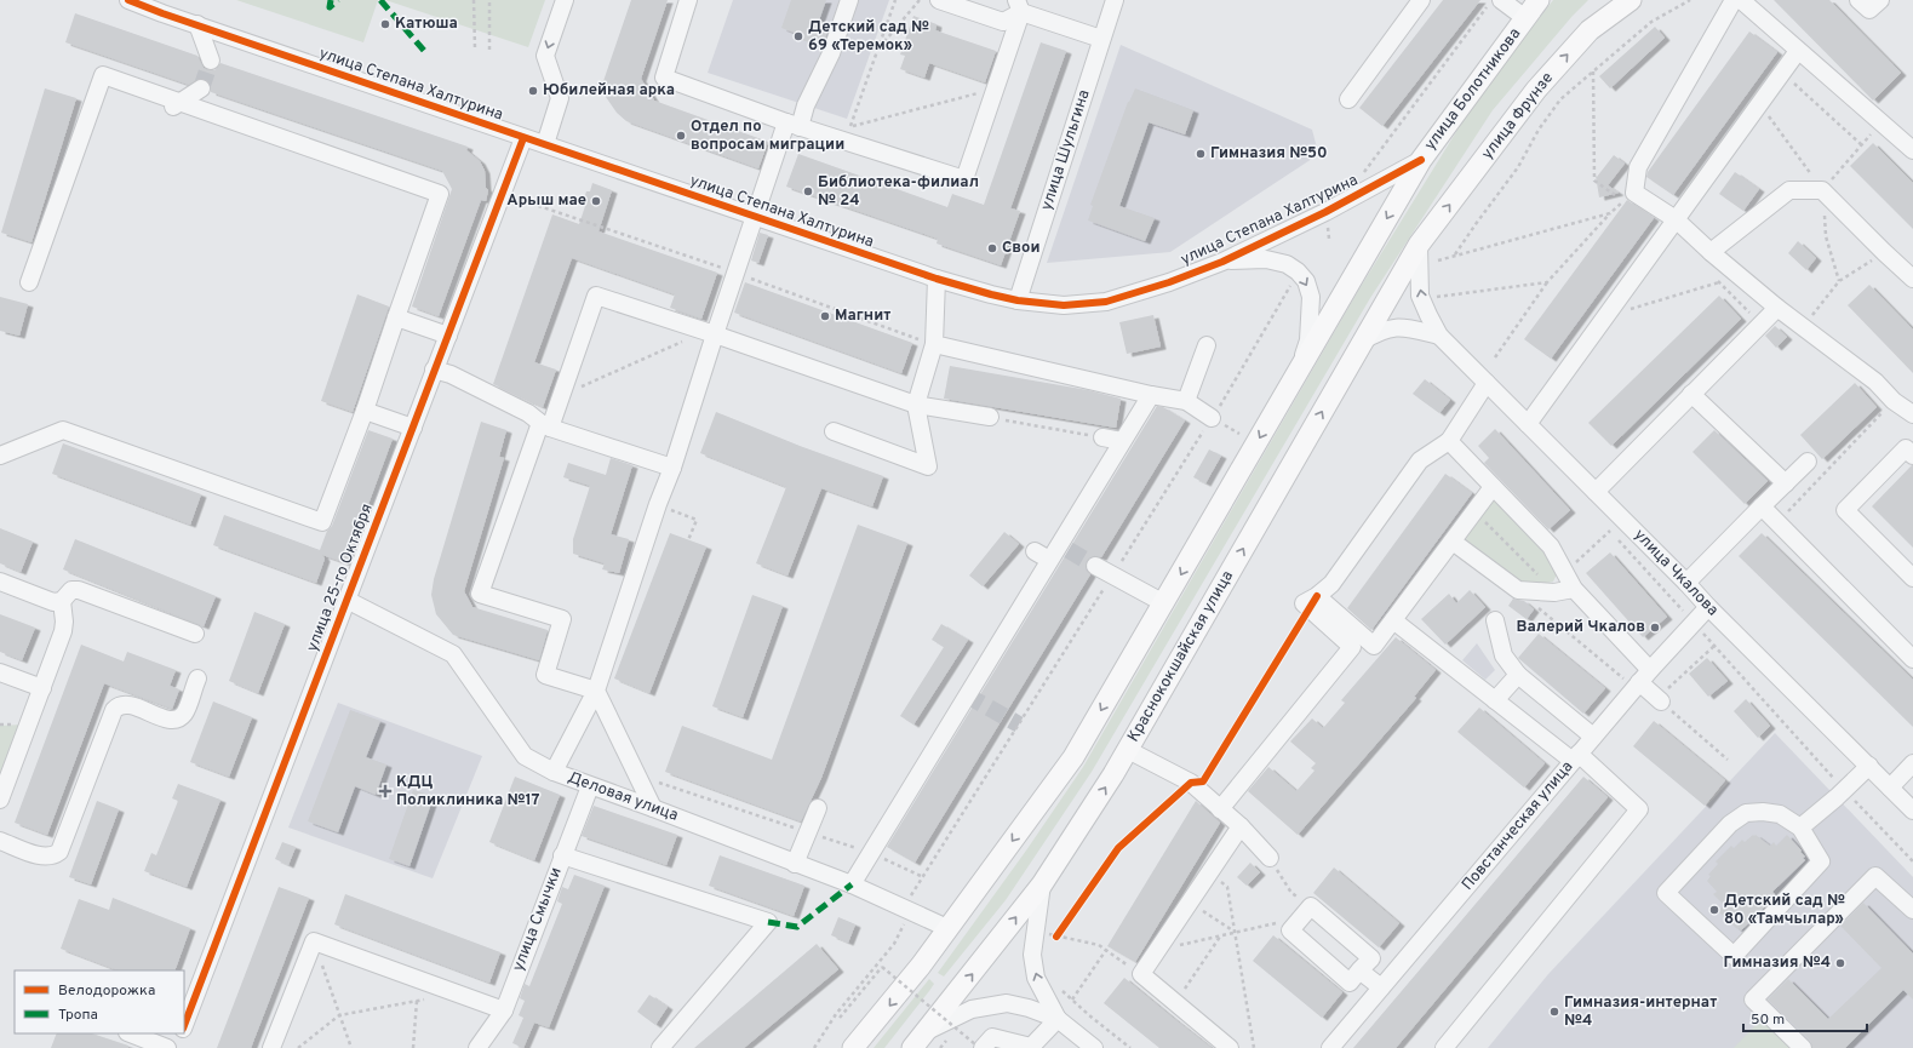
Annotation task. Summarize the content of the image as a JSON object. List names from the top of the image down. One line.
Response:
{"streets":{"main road":["улица Болотникова","улица Фрунзе","Краснококшайская улица"],"street":["улица Степана Халтурина","улица Шульгина","улица Чкалова","улица 25-го Октября","Деловая улица","Повстанческая улица","улица Смычки"]},"crossings":[["улица Степана Халтурина","улица Болотникова"],["улица Степана Халтурина","улица Шульгина"],["улица Степана Халтурина","улица 25-го Октября"],["улица Фрунзе","улица Чкалова"],["улица Фрунзе","Краснококшайская улица"],["улица Чкалова","Краснококшайская улица"],["улица Чкалова","Повстанческая улица"],["улица 25-го Октября","Деловая улица"],["Деловая улица","улица Смычки"]],"one_way":["улица Болотникова","улица Фрунзе"],"places":{"other":["Катюша","Детский сад № 69 «Теремок»","Юбилейная арка","Отдел по вопросам миграции","Гимназия №50","Библиотека-филиал № 24","Арыш мае","Свои","Магнит","Валерий Чкалов","Детский сад № 80 «Тамчылар»","Гимназия №4","Гимназия-интернат №4"],"health":["КДЦ Поликлиника №17"]},"legend":["Велодорожка","Тропа"],"scale_bar":"50 m"}
